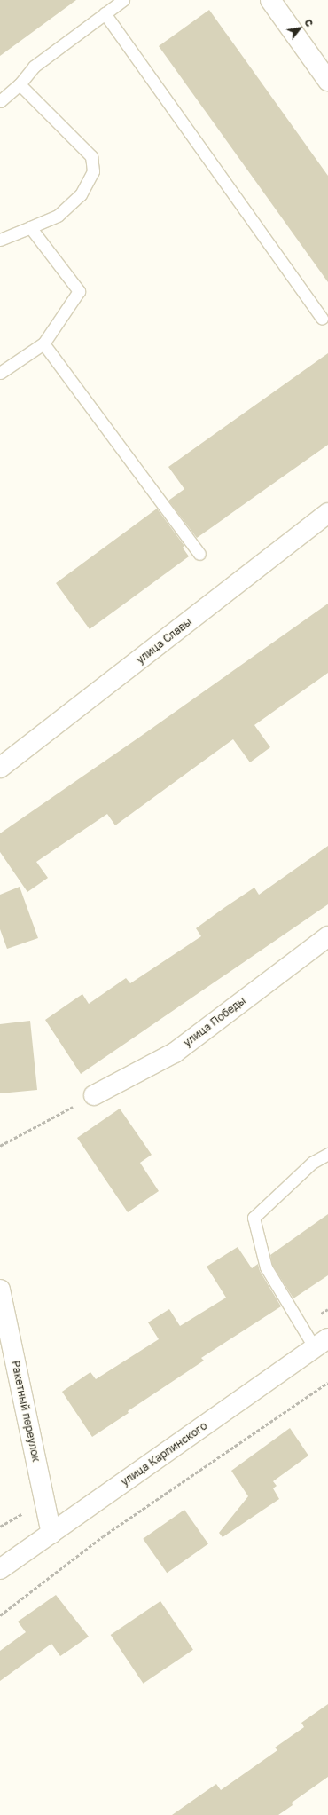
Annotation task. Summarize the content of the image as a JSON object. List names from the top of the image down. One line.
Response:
{"streets":{"street":["улица Славы","улица Победы","Ракетный переулок","улица Карпинского"]},"crossings":[["Ракетный переулок","улица Карпинского"]],"north":"top right"}
